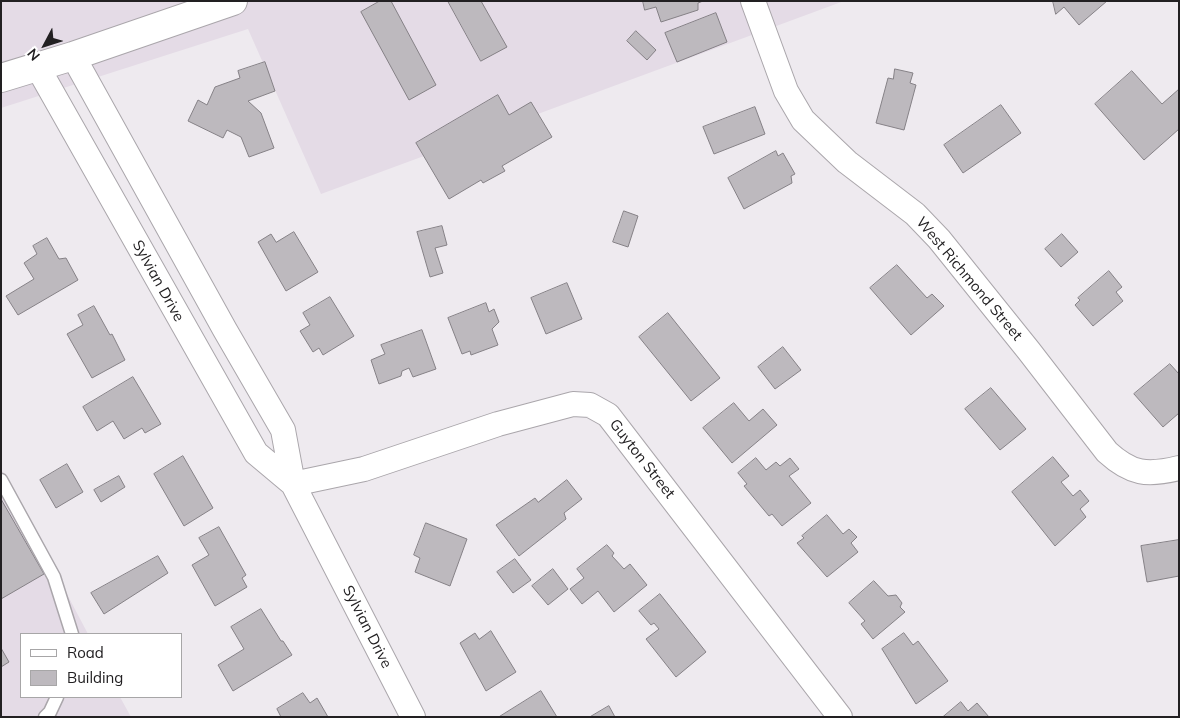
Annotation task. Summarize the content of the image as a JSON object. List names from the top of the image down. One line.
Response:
{"streets":{"street":["West Richmond Street","Sylvian Drive","Guyton Street"]},"crossings":[["Sylvian Drive","Guyton Street"]],"legend":["Road","Building"],"north":"bottom left"}
